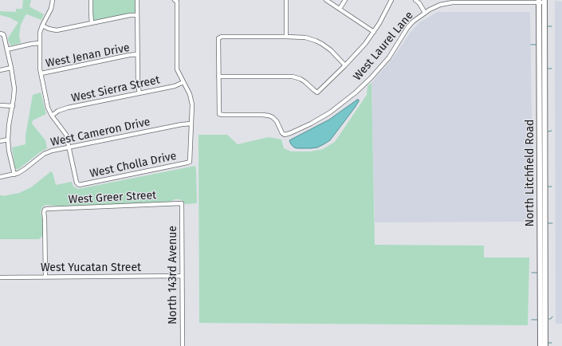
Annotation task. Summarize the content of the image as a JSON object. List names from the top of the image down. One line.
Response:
{"streets":{"main road":["North Litchfield Road"],"street":["West Laurel Lane","West Jenan Drive","West Sierra Street","West Cameron Drive","West Cholla Drive","West Greer Street","West Yucatan Street","North 143rd Avenue"]},"crossings":[["West Laurel Lane","North Litchfield Road"],["West Cameron Drive","West Cholla Drive"],["West Greer Street","West Yucatan Street"],["West Greer Street","North 143rd Avenue"],["West Yucatan Street","North 143rd Avenue"]]}
